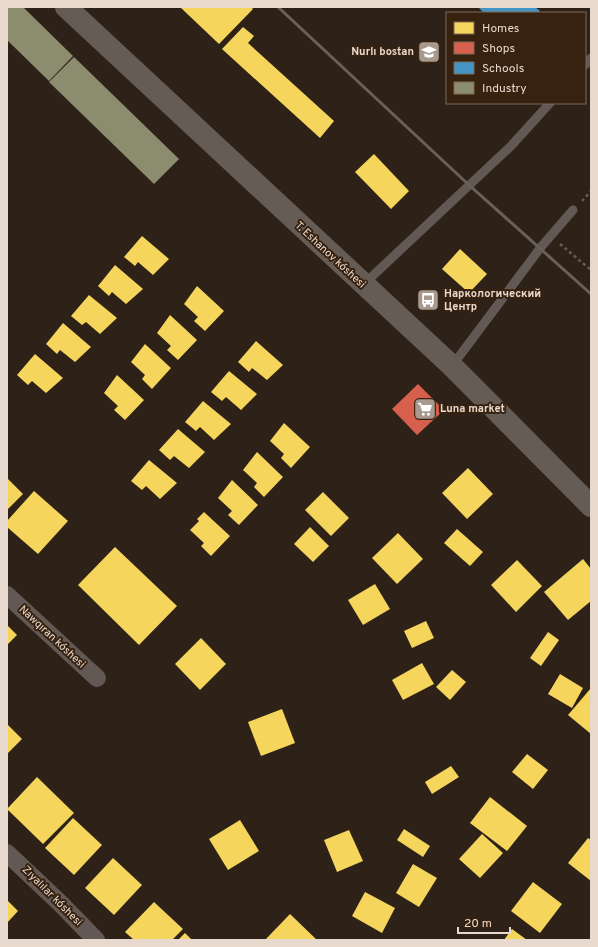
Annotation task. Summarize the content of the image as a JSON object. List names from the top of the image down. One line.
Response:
{"streets":{"main road":["T. Eshanov kóshesi"],"street":["Nawqıran kóshesi","Zıyalılar kóshesi"]},"places":{"school or university":["Nurlı bostan"],"bus stop":["Наркологический Центр"],"supermarket":["Luna market"]},"legend":["Homes","Shops","Schools","Industry"],"scale_bar":"20 m"}
